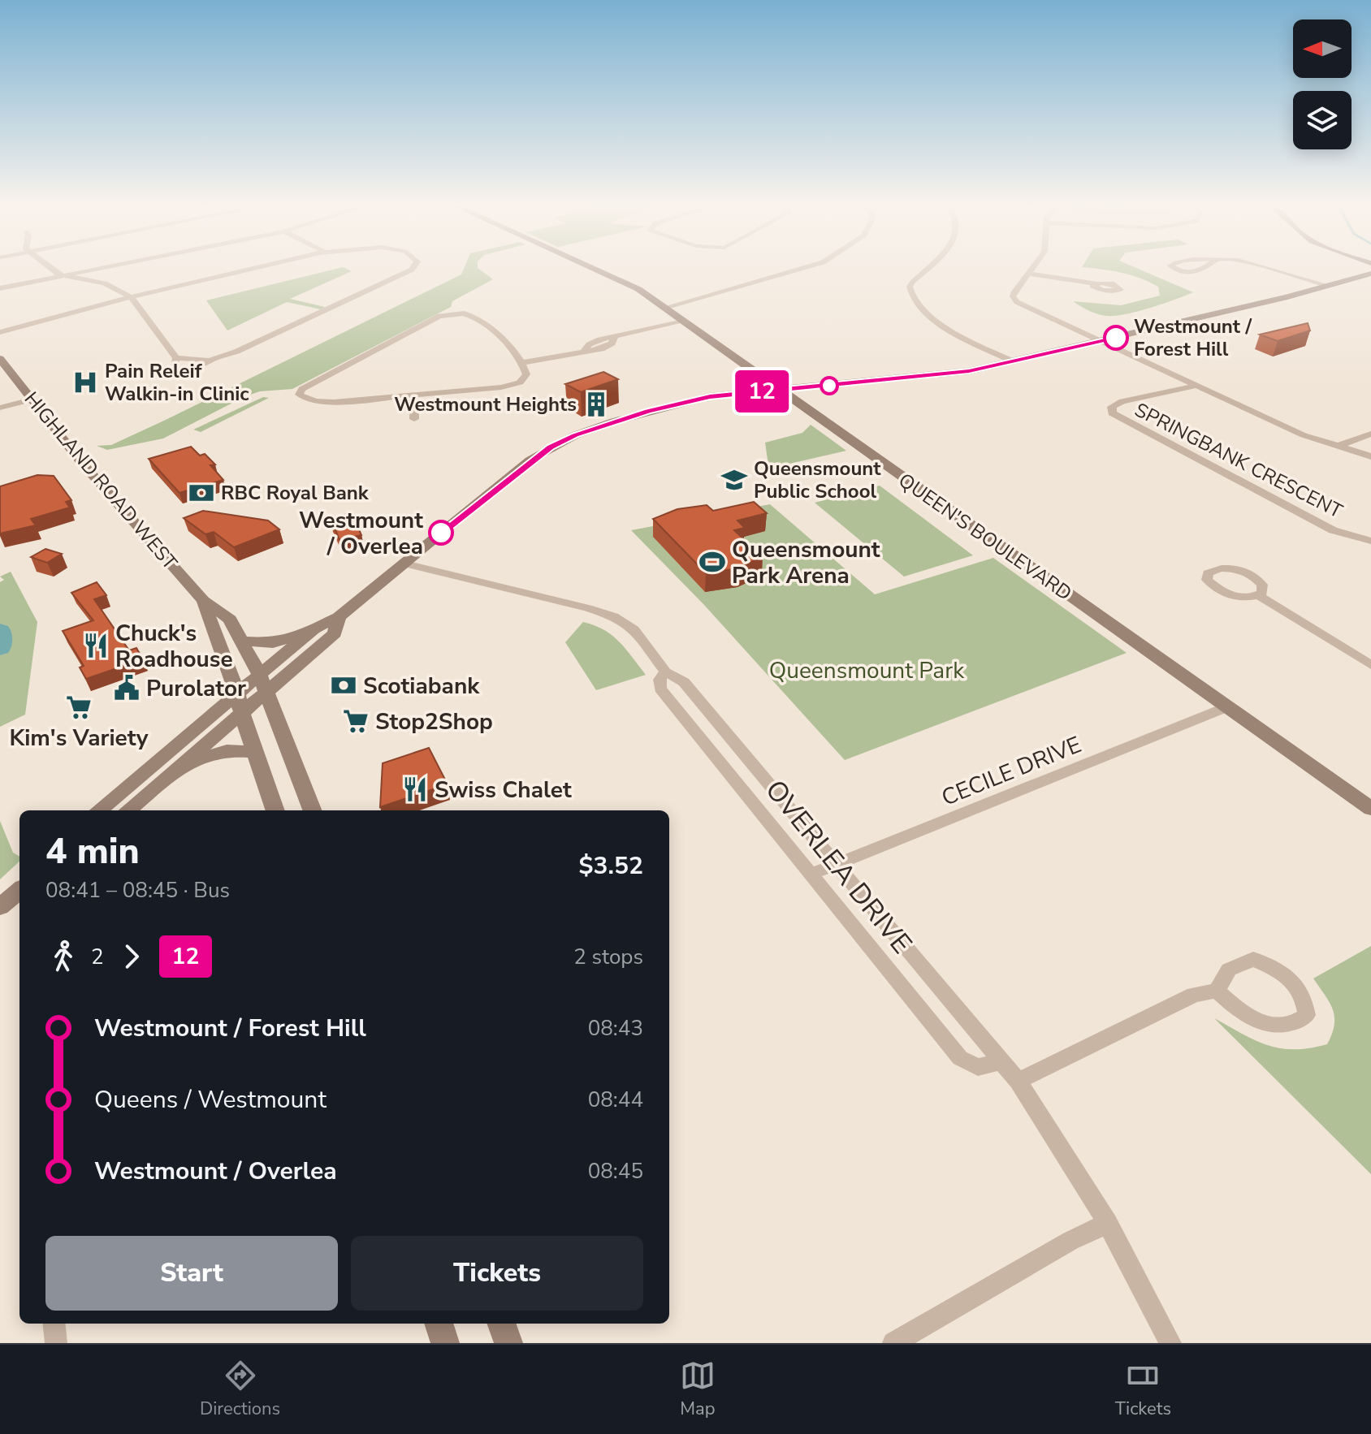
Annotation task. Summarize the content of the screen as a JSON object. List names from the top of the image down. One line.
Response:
{"streets":{"main road":["HIGHLAND ROAD WEST","QUEEN'S BOULEVARD"],"street":["SPRINGBANK CRESCENT","CECILE DRIVE","OVERLEA DRIVE"]},"crossings":[["QUEEN'S BOULEVARD","CECILE DRIVE"],["CECILE DRIVE","OVERLEA DRIVE"]],"parks":["Queensmount Park"],"places":{"other":["Westmount / Forest Hill","Westmount / Overlea"],"hospital":["Pain Releif Walkin-in Clinic"],"building":["Westmount Heights"],"school or university":["Queensmount Public School"],"bank":["RBC Royal Bank","Scotiabank"],"sports":["Queensmount Park Arena"],"restaurant":["Chuck's Roadhouse","Swiss Chalet"],"public building":["Purolator"],"supermarket":["Kim's Variety","Stop2Shop"]},"lines":["bus line 12"],"north":"left","page":{"on_map":"12","heading":["4 min","08:41 – 08:45 · Bus","$3.52"],"legs":["2","12","2 stops"],"list":[{"name":"Westmount / Forest Hill","value":"08:43"},{"name":"Queens / Westmount","value":"08:44"},{"name":"Westmount / Overlea","value":"08:45"}],"buttons":["Start","Tickets"],"tabs":["Directions","Map","Tickets"]}}
